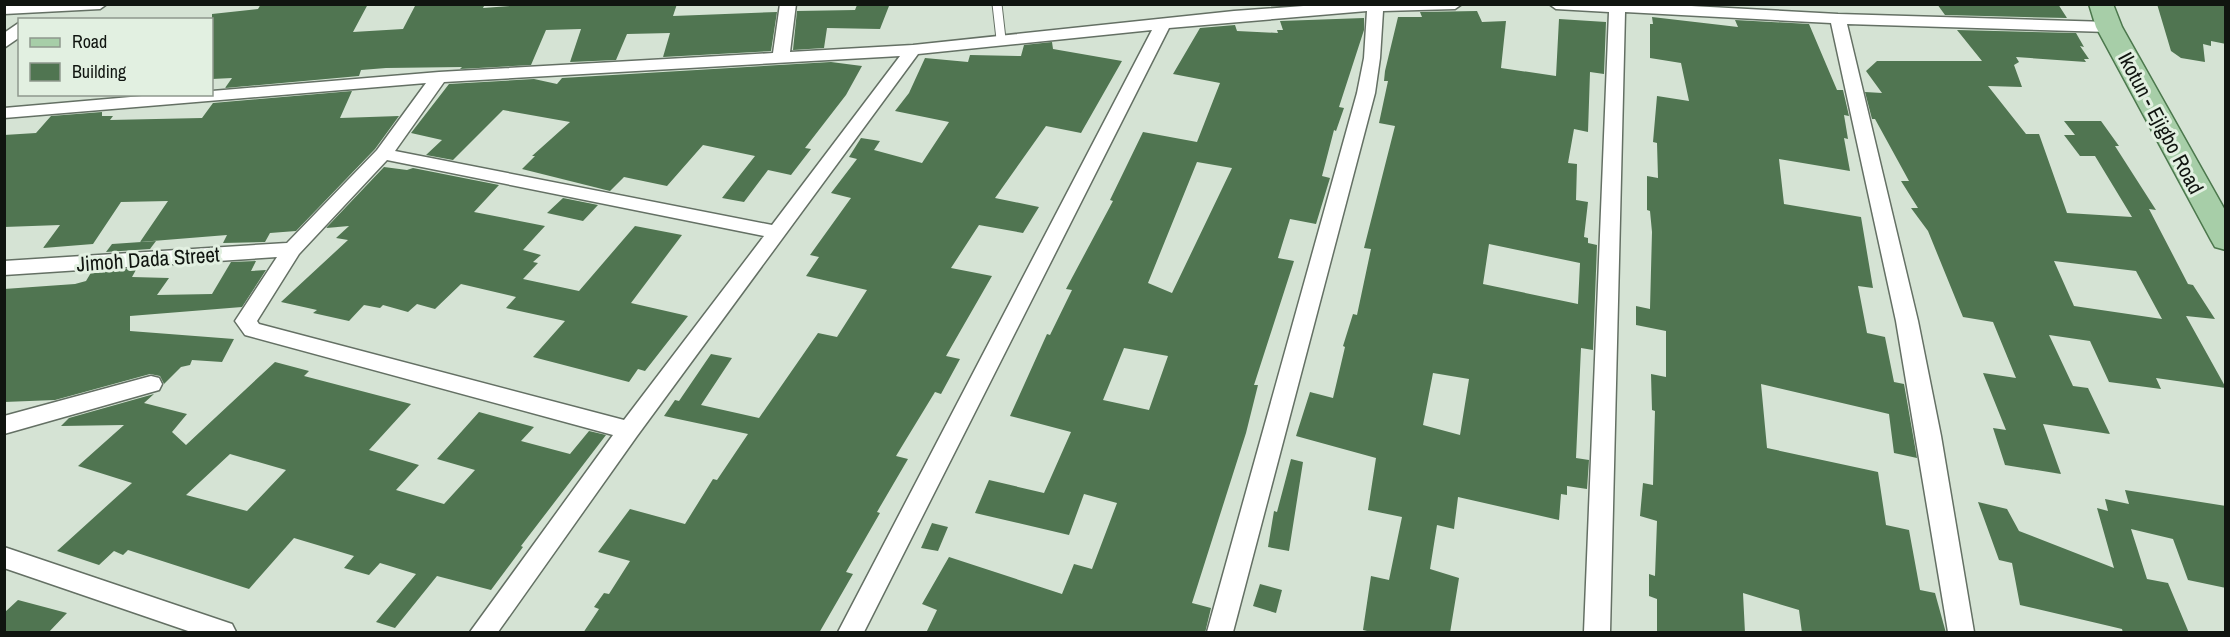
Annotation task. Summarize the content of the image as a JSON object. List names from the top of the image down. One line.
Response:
{"streets":{"main road":["Ikotun - Ejigbo Road"],"street":["Jimoh Dada Street"]},"legend":["Road","Building"]}
